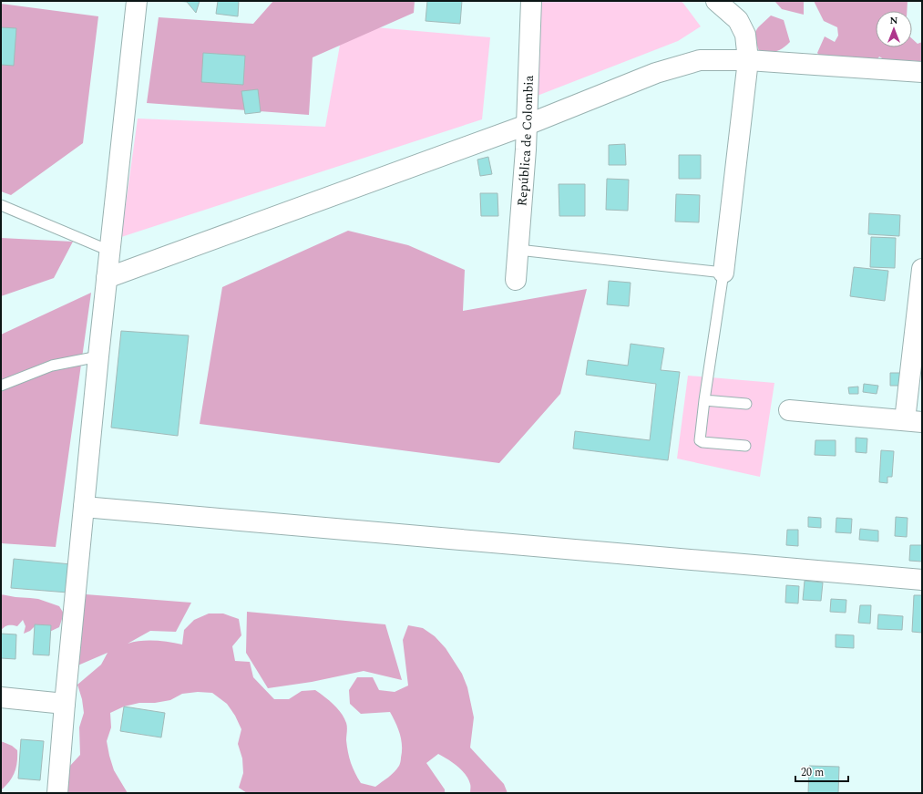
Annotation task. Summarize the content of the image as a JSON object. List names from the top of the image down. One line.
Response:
{"streets":{"street":["República de Colombia"]},"scale_bar":"20 m","north":"top"}
